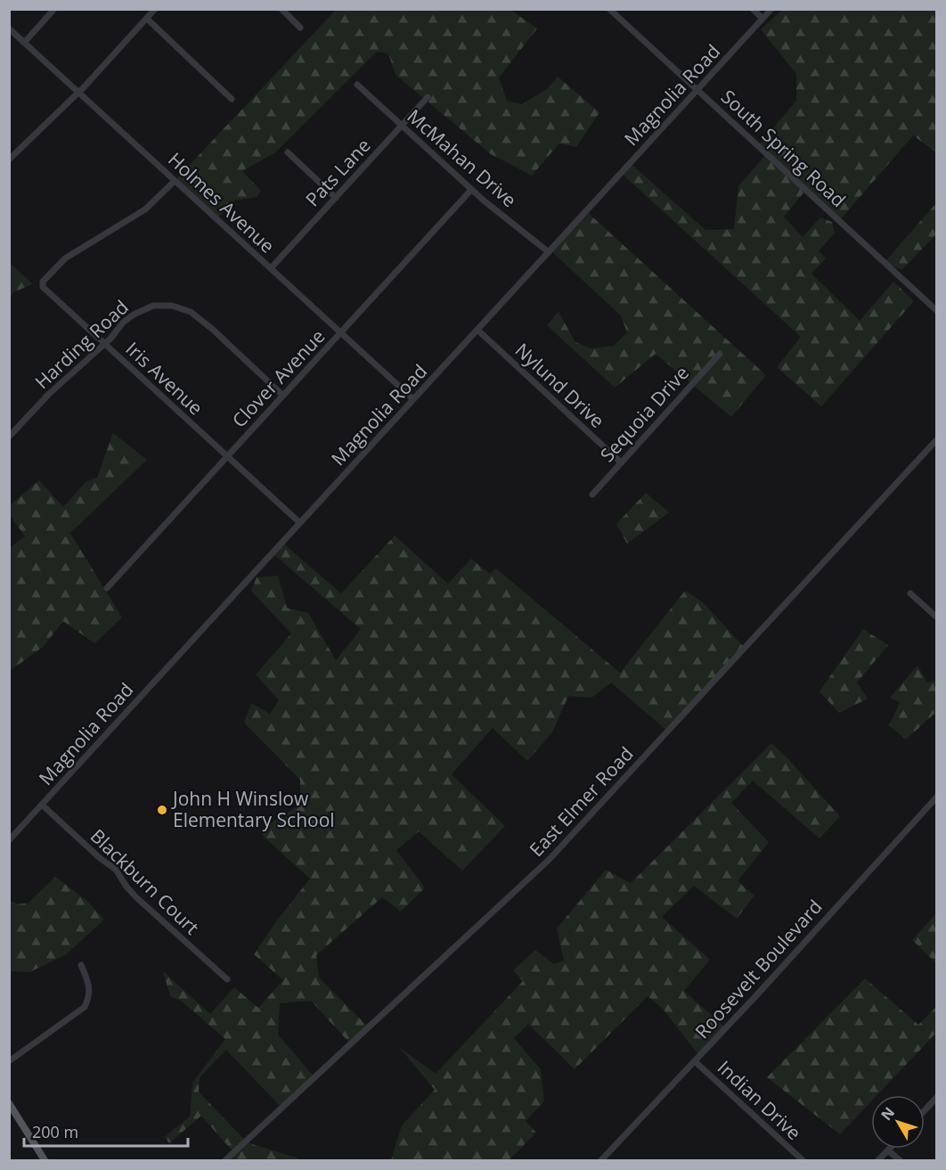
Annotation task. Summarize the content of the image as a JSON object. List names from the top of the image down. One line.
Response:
{"streets":{"street":["Magnolia Road","South Spring Road","McMahan Drive","Pats Lane","Holmes Avenue","Harding Road","Iris Avenue","Clover Avenue","Nylund Drive","Sequoia Drive","East Elmer Road","Blackburn Court","Roosevelt Boulevard","Indian Drive"]},"crossings":[["Magnolia Road","South Spring Road"],["Magnolia Road","McMahan Drive"],["Magnolia Road","Holmes Avenue"],["Magnolia Road","Iris Avenue"],["Magnolia Road","Nylund Drive"],["Magnolia Road","Blackburn Court"],["McMahan Drive","Pats Lane"],["McMahan Drive","Clover Avenue"],["Pats Lane","Holmes Avenue"],["Holmes Avenue","Iris Avenue"],["Holmes Avenue","Clover Avenue"],["Harding Road","Iris Avenue"],["Harding Road","Clover Avenue"],["Iris Avenue","Clover Avenue"],["Nylund Drive","Sequoia Drive"],["Roosevelt Boulevard","Indian Drive"]],"places":["John H Winslow Elementary School"],"scale_bar":"200 m","north":"top left"}
